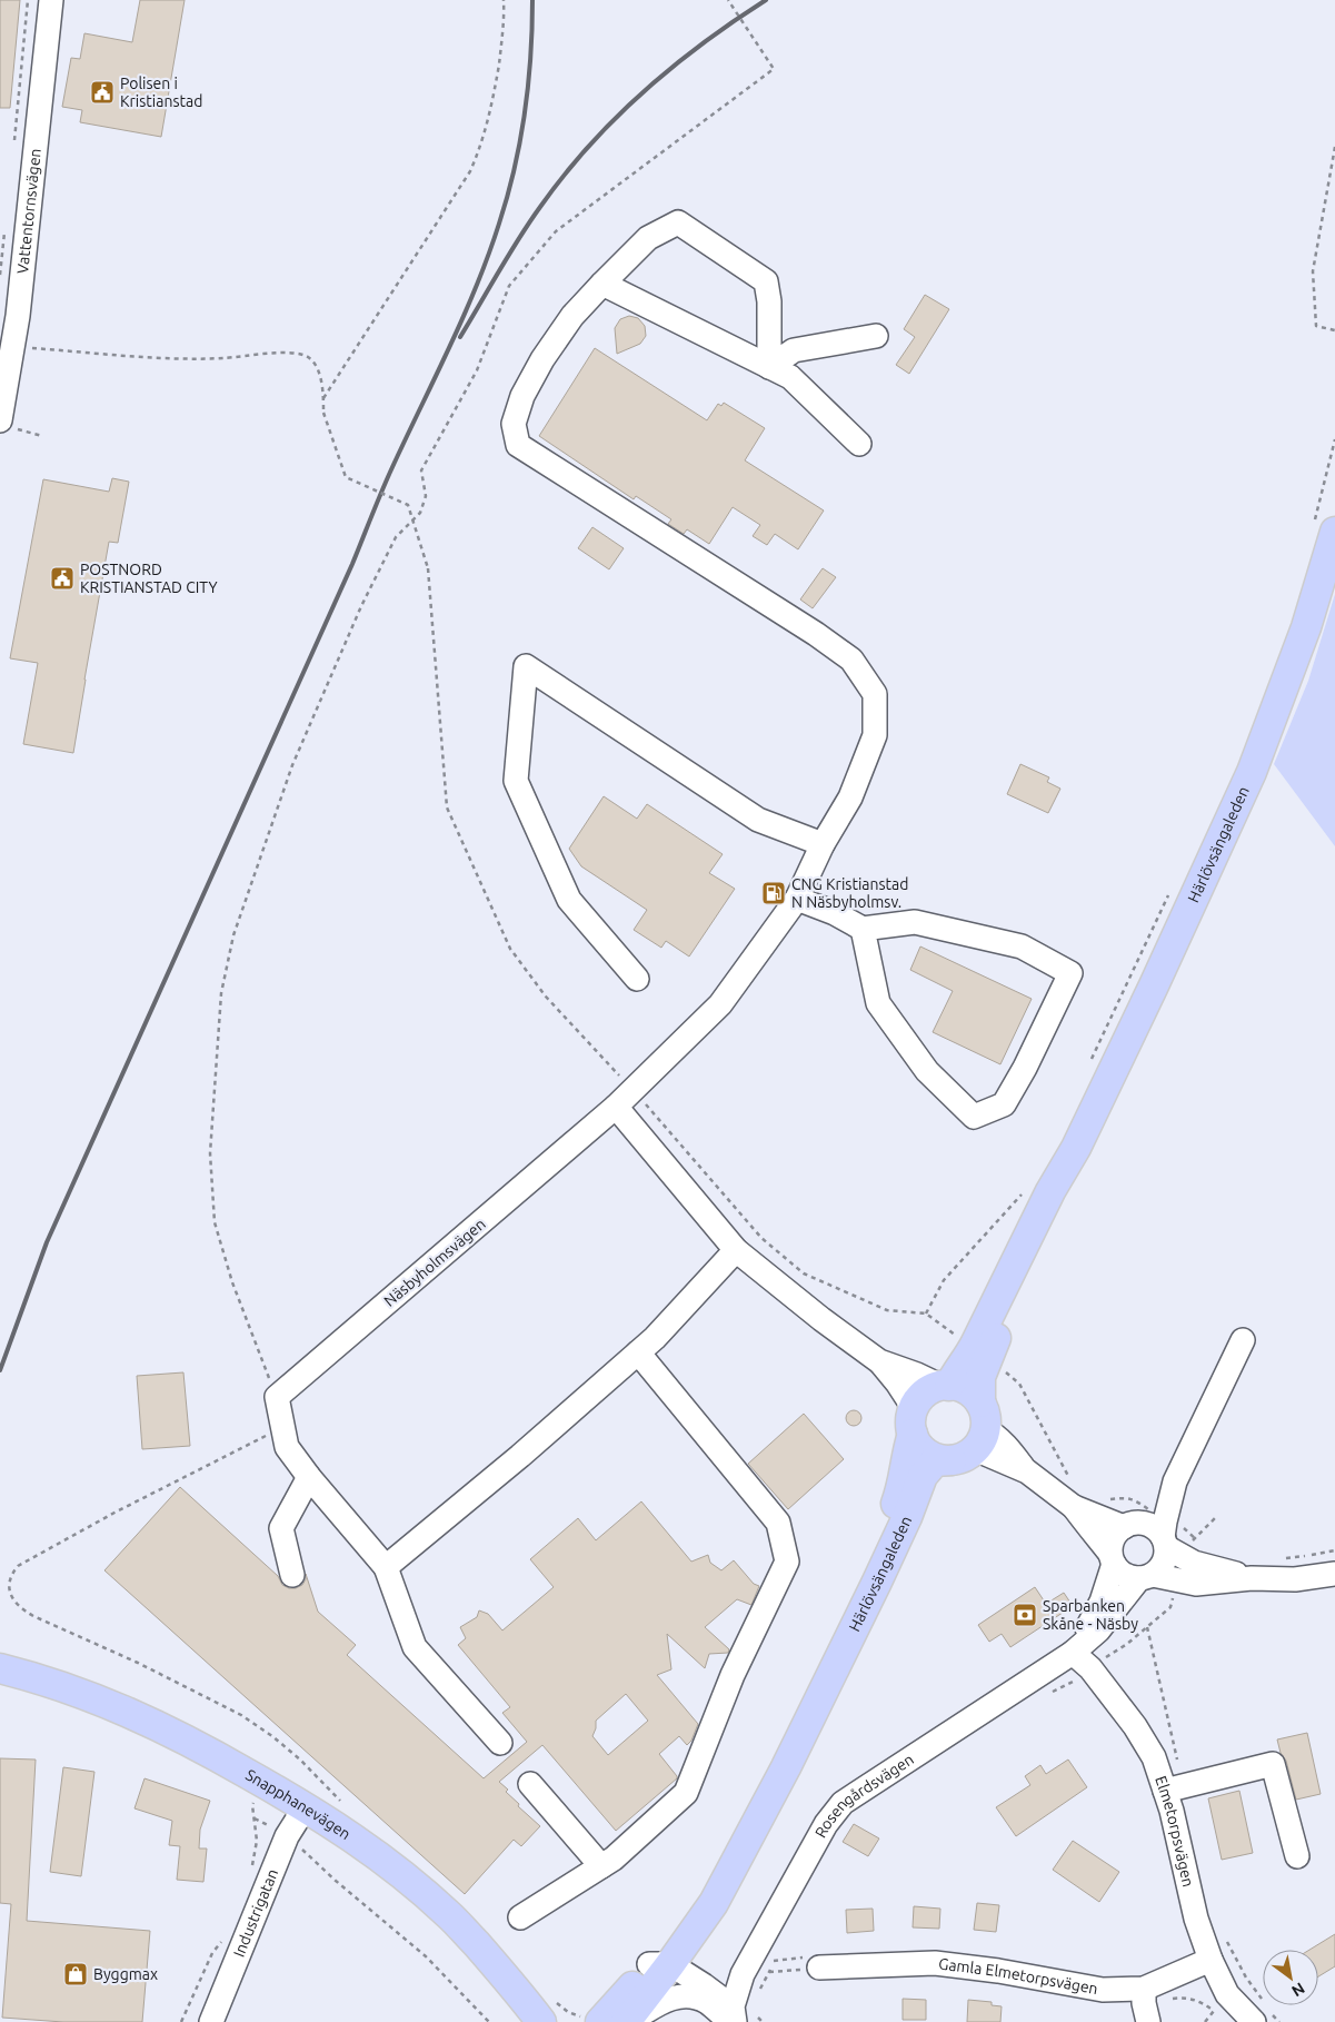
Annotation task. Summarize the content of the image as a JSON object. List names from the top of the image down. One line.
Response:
{"streets":{"main road":["Härlövsängaleden","Snapphanevägen"],"street":["Vattentornsvägen","Näsbyholmsvägen","Rosengårdsvägen","Elmetorpsvägen","Industrigatan","Gamla Elmetorpsvägen"]},"crossings":[["Rosengårdsvägen","Elmetorpsvägen"],["Snapphanevägen","Industrigatan"],["Elmetorpsvägen","Gamla Elmetorpsvägen"]],"places":{"public building":["Polisen i Kristianstad","POSTNORD KRISTIANSTAD CITY"],"fuel station":["CNG Kristianstad N Näsbyholmsv."],"bank":["Sparbanken Skåne - Näsby"],"shop":["Byggmax"]},"north":"bottom right"}
